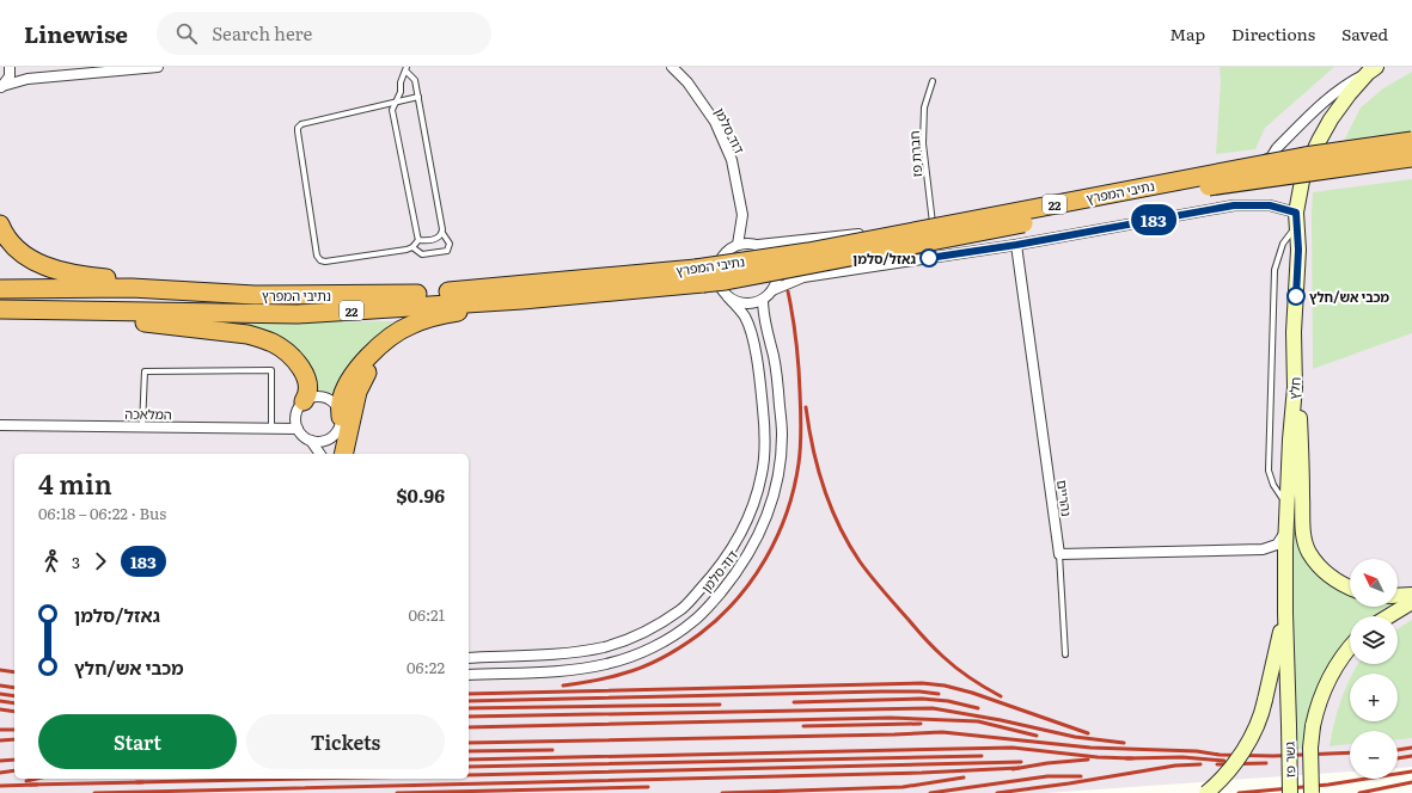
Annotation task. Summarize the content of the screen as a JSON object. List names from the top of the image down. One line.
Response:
{"streets":{"highway":["נתיבי המפרץ","22"],"street":["דוד סלמן","חלץ","המלאכה","נהריים","גשר פז"],"lane":["חברת פז"]},"crossings":[["חלץ","גשר פז"]],"places":["גאזל/סלמן","מכבי אש/חלץ"],"lines":["bus line 183"],"north":"top left","page":{"header":"Linewise","search":"Search here","nav":["Map","Directions","Saved"],"on_map":"183","heading":["4 min","06:18 – 06:22 · Bus","$0.96"],"legs":["3","183"],"map_buttons":["+","−"],"list":[{"name":"גאזל/סלמן","value":"06:21"},{"name":"מכבי אש/חלץ","value":"06:22"}],"buttons":["Start","Tickets"]}}
